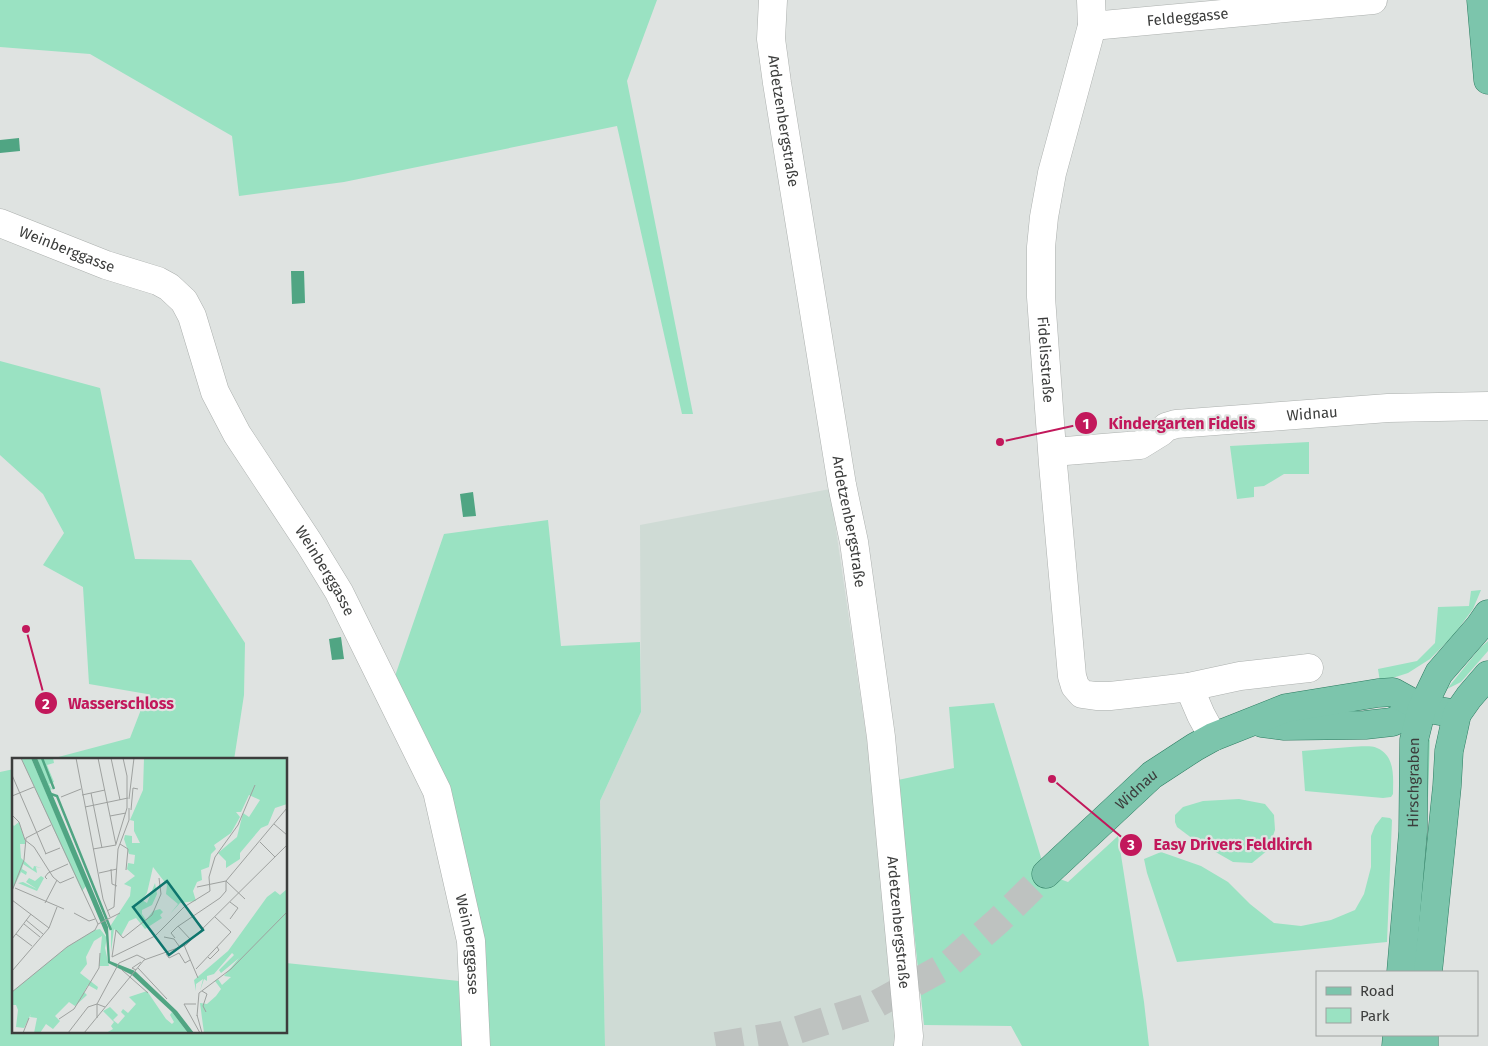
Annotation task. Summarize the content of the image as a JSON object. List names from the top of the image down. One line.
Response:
{"streets":{"main road":["Widnau","Hirschgraben"],"street":["Feldeggasse","Ardetzenbergstraße","Weinberggasse","Fidelisstraße"]},"crossings":[["Feldeggasse","Fidelisstraße"],["Fidelisstraße","Widnau"],["Widnau","Hirschgraben"]],"places":["Kindergarten Fidelis","Wasserschloss","Easy Drivers Feldkirch"],"legend":["Road","Park"]}
